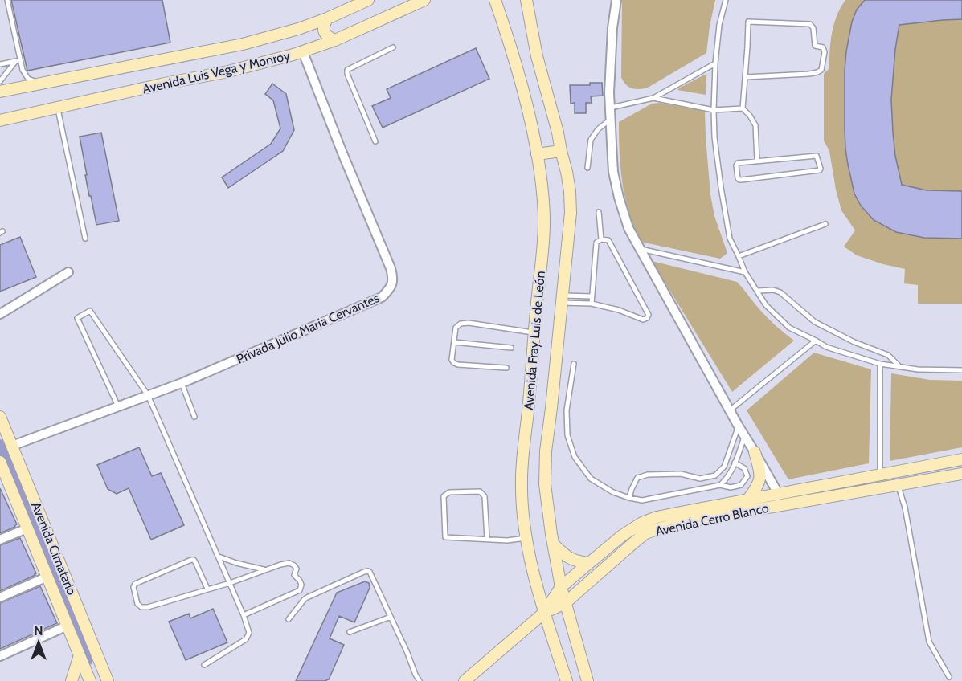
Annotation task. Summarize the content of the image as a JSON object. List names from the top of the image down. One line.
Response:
{"streets":{"main road":["Avenida Luis Vega y Monroy","Avenida Fray Luis de León","Avenida Cerro Blanco","Avenida Cimatario"],"street":["Privada Julio María Cervantes"]},"crossings":[["Avenida Luis Vega y Monroy","Privada Julio María Cervantes"],["Privada Julio María Cervantes","Avenida Cimatario"],["Avenida Fray Luis de León","Avenida Cerro Blanco"]],"north":"top"}
